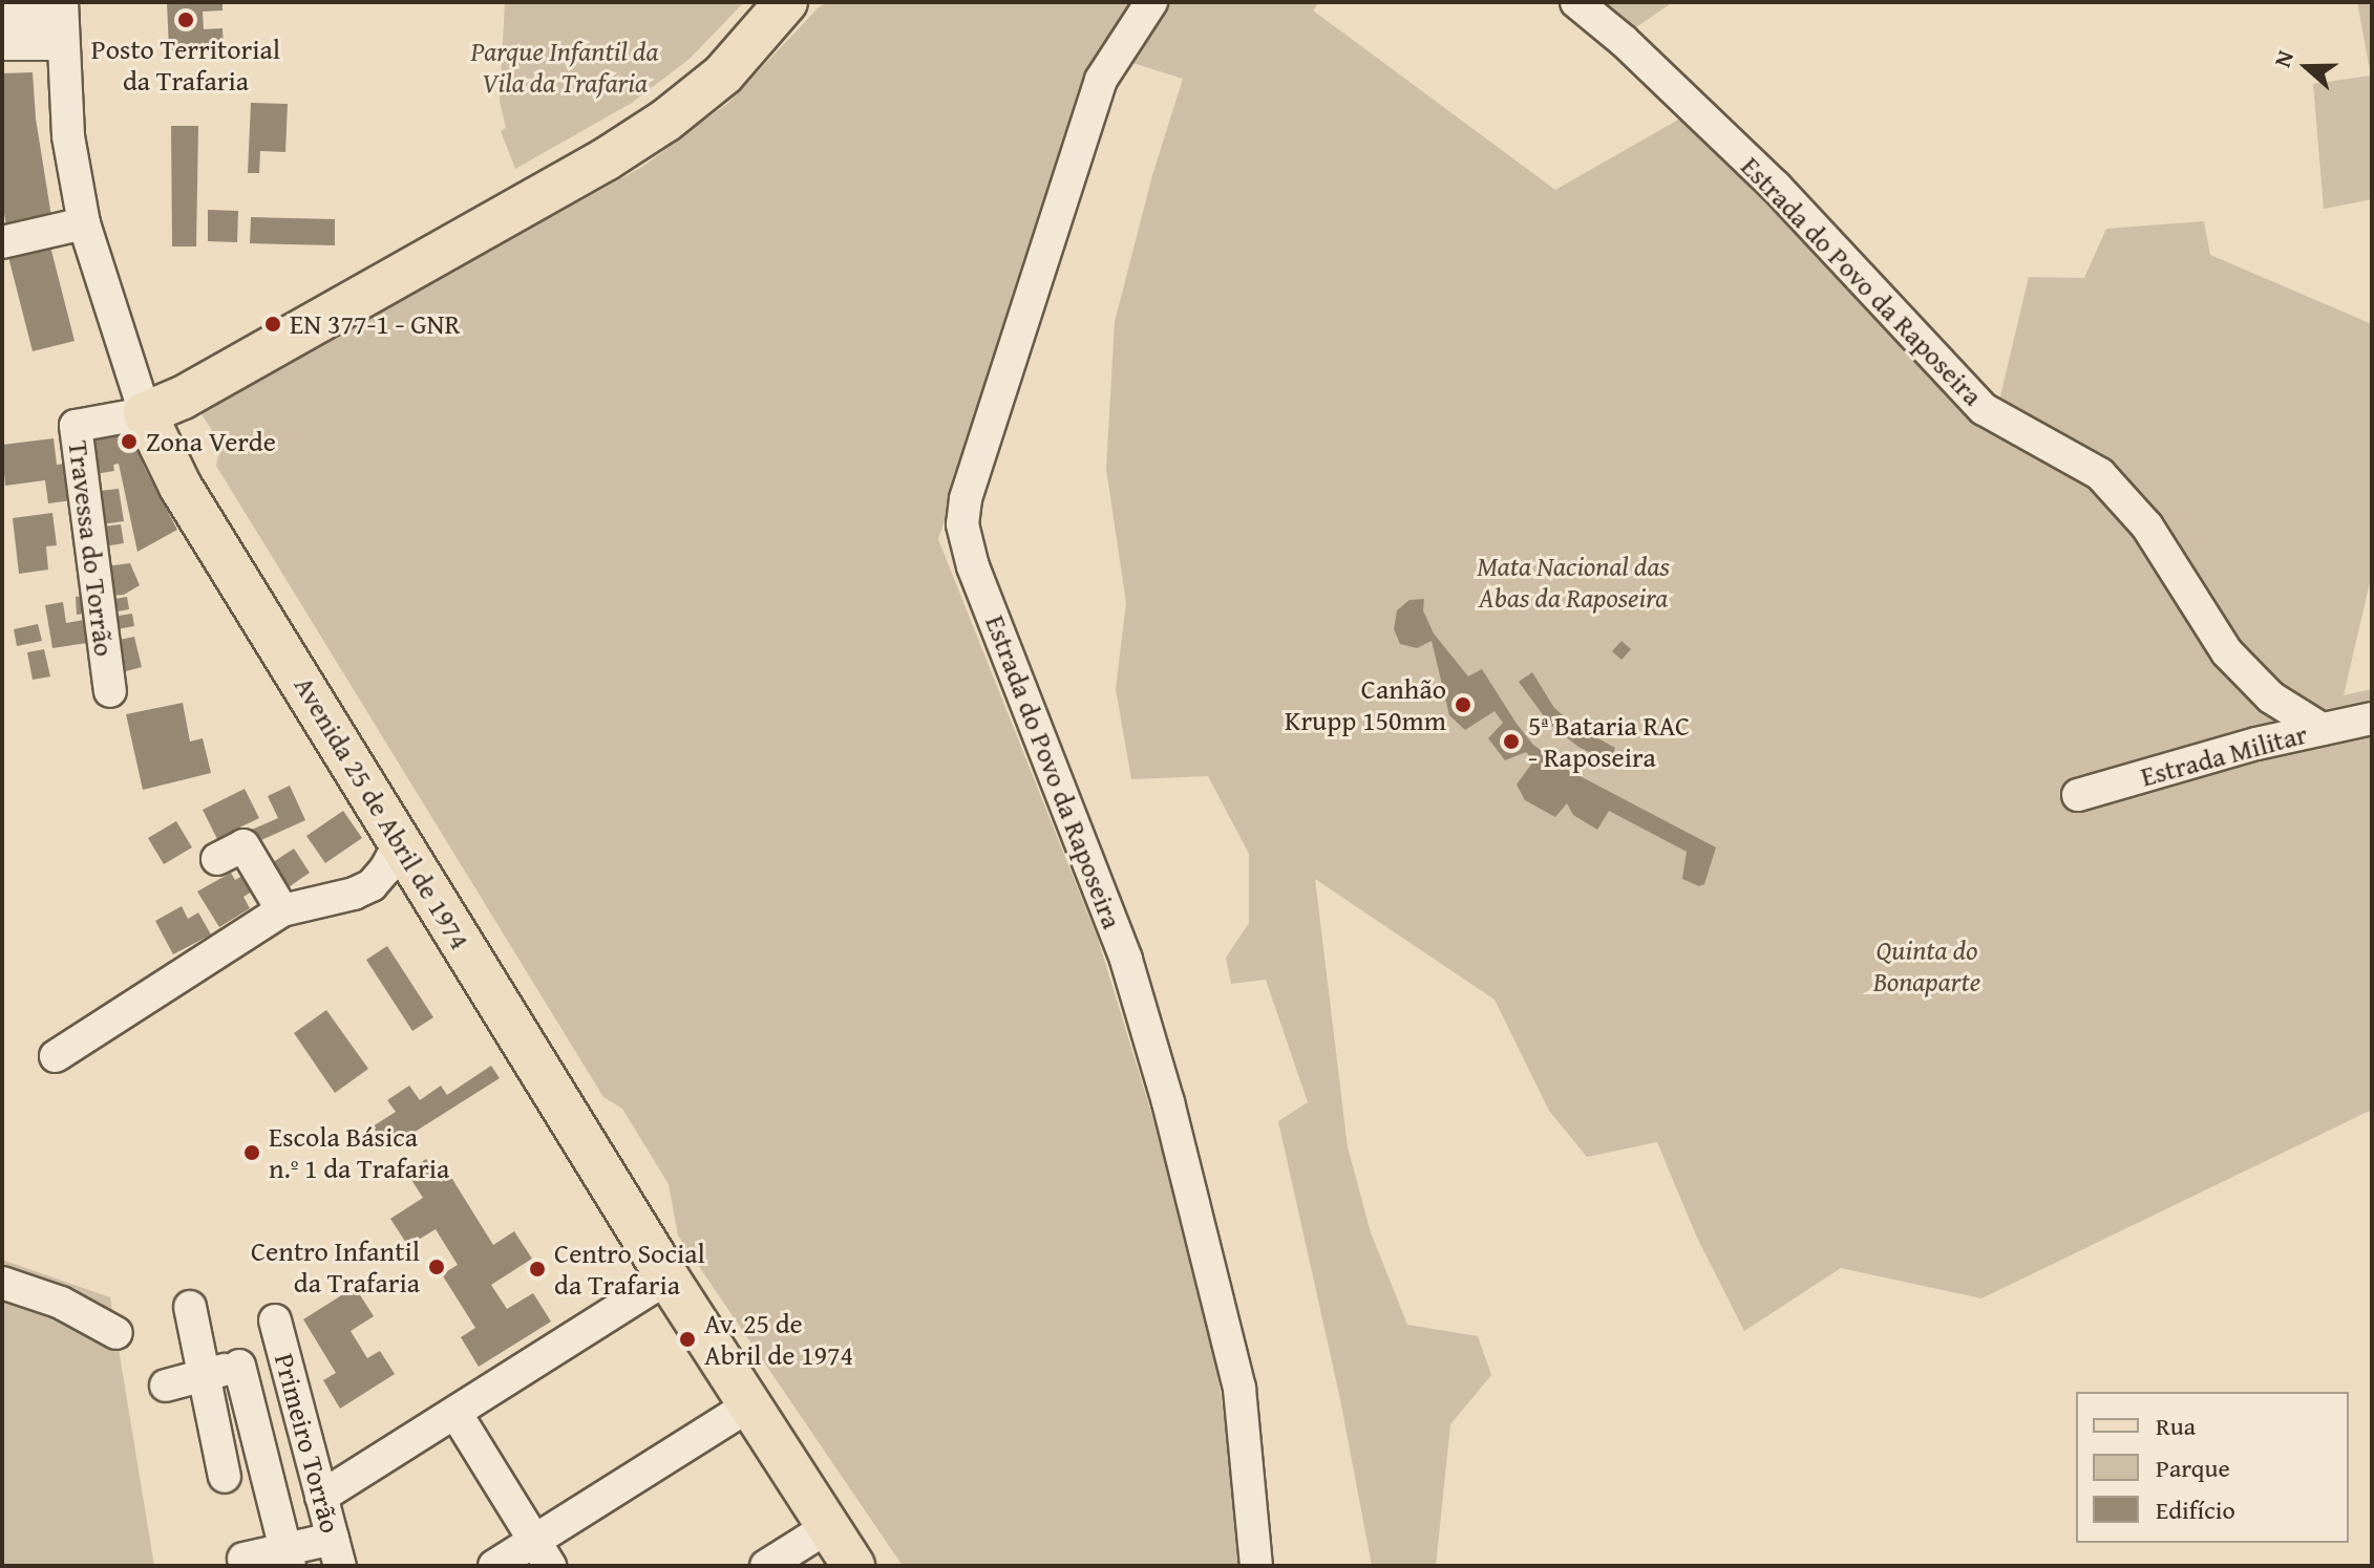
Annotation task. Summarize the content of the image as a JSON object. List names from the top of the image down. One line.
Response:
{"streets":{"main road":["Avenida 25 de Abril de 1974"],"street":["Estrada do Povo da Raposeira","Travessa do Torrão","Estrada Militar","Primeiro Torrão"]},"crossings":[["Estrada do Povo da Raposeira","Estrada Militar"],["Travessa do Torrão","Avenida 25 de Abril de 1974"]],"parks":["Parque Infantil da Vila da Trafaria","Mata Nacional das Abas da Raposeira","Quinta do Bonaparte"],"places":["Posto Territorial da Trafaria","EN 377-1 - GNR","Zona Verde","Canhão Krupp 150mm","5ª Bataria RAC - Raposeira","Escola Básica n.º 1 da Trafaria","Centro Infantil da Trafaria","Centro Social da Trafaria","Av. 25 de Abril de 1974"],"legend":["Rua","Parque","Edifício"],"north":"left"}
